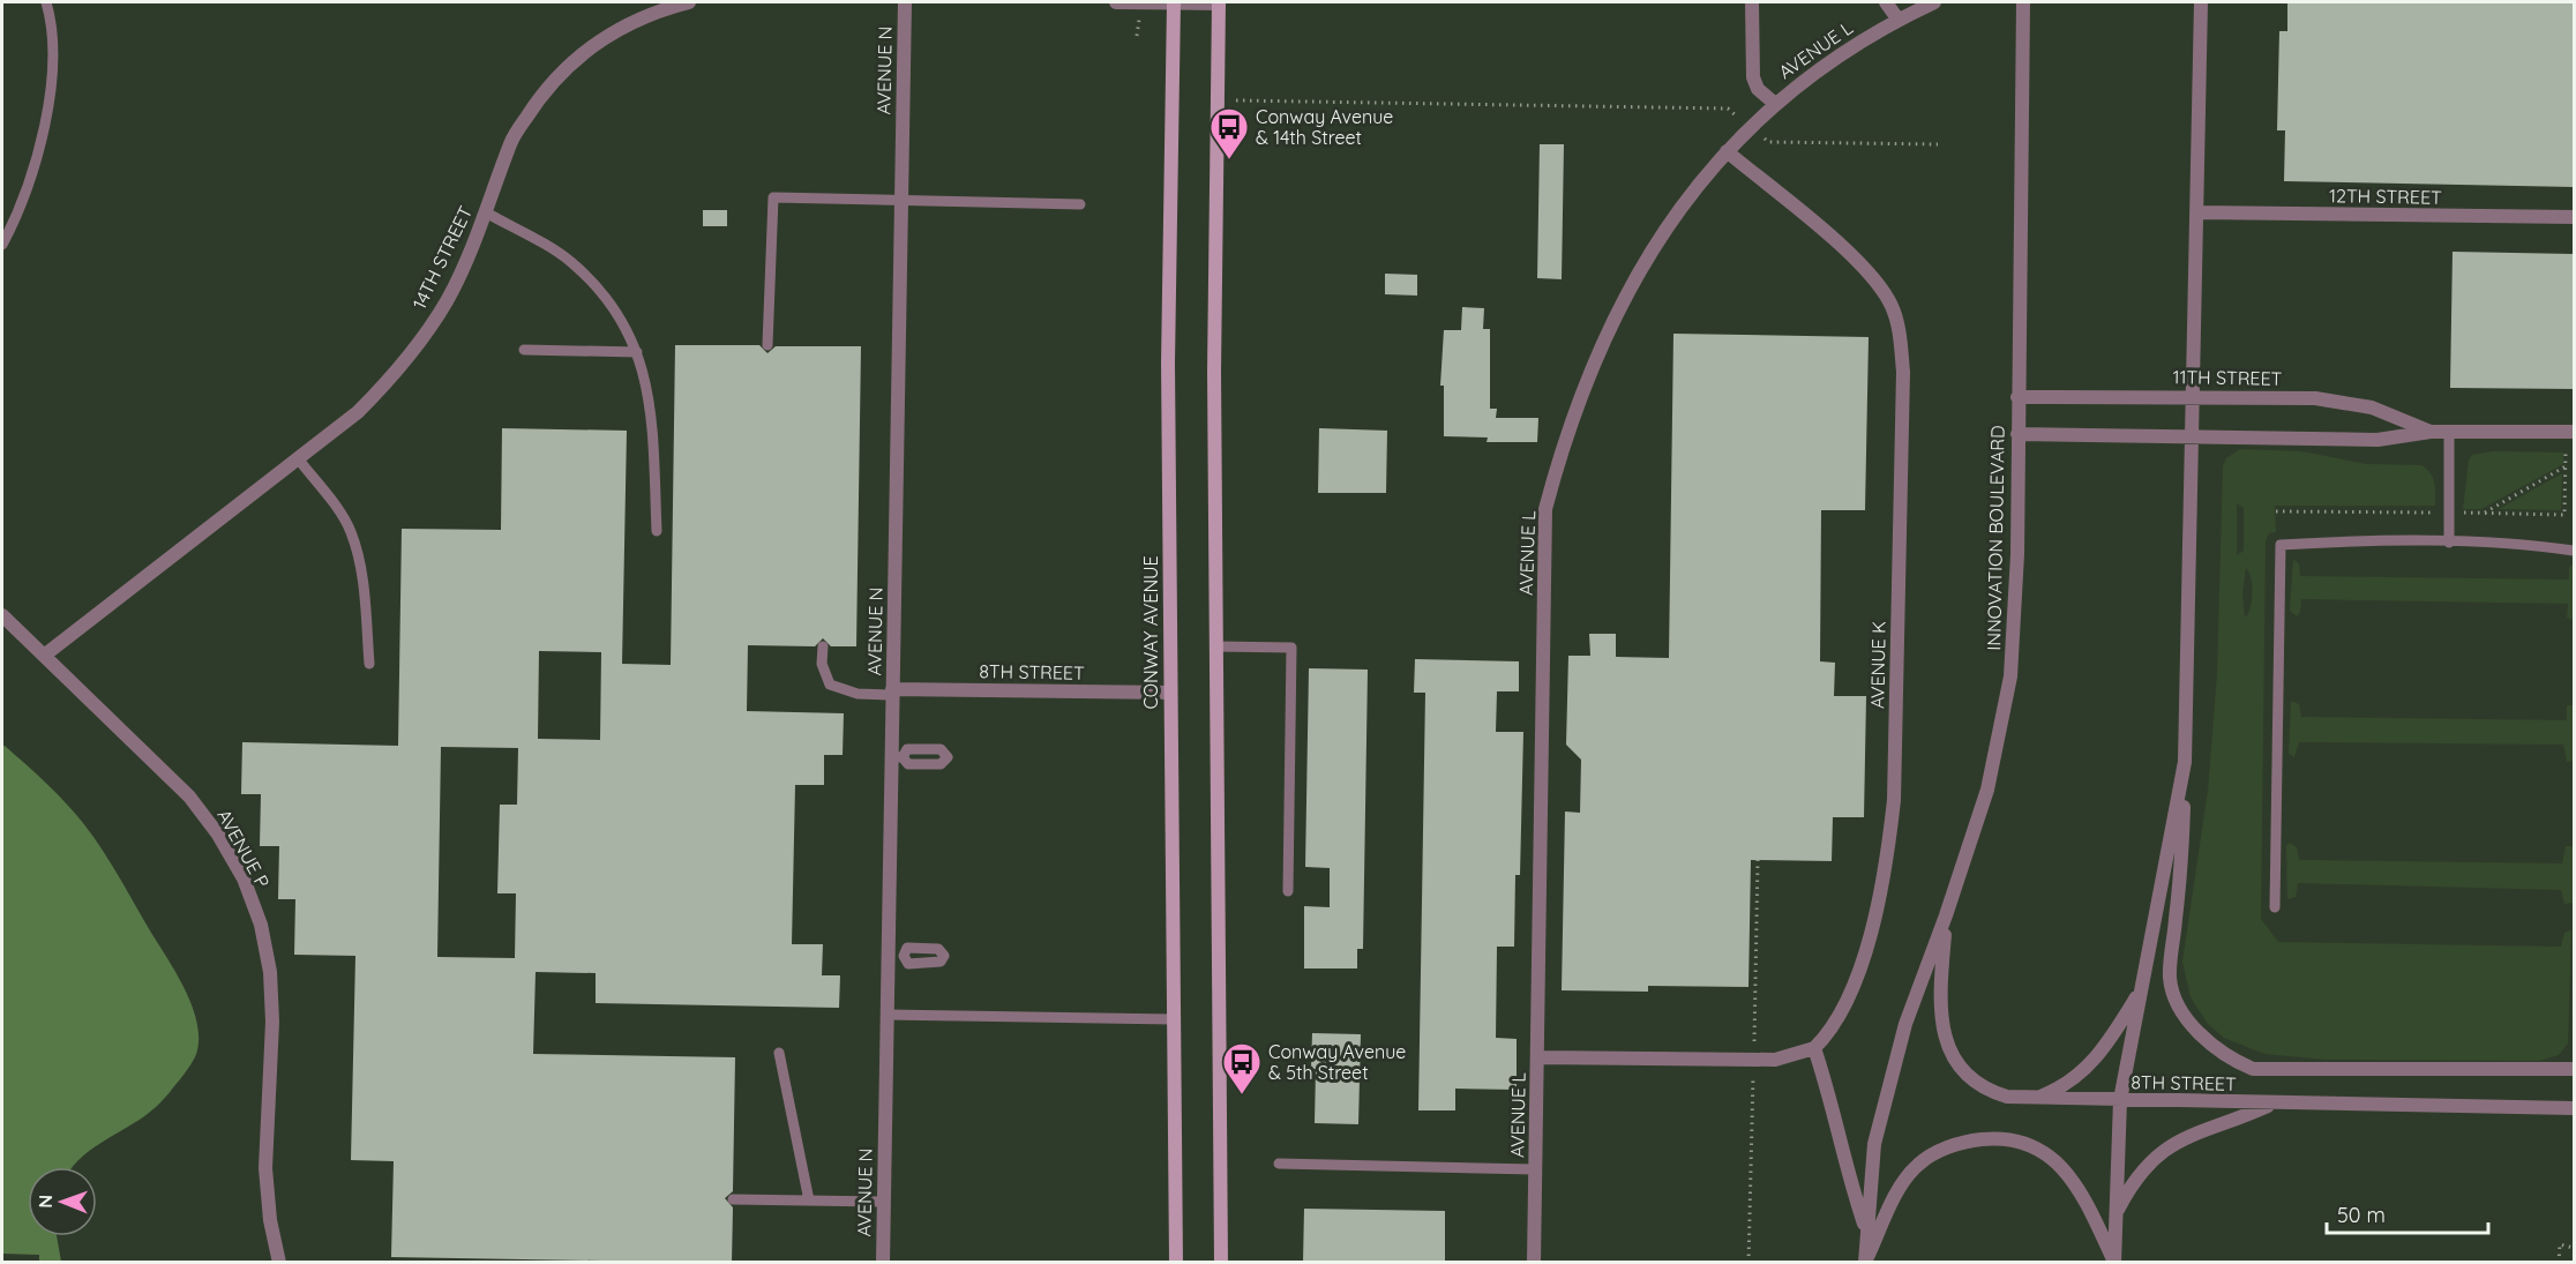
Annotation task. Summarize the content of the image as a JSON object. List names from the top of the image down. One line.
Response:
{"streets":{"street":["AVENUE L","AVENUE N","12TH STREET","14TH STREET","11TH STREET","INNOVATION BOULEVARD","CONWAY AVENUE","AVENUE K","8TH STREET","AVENUE P"]},"crossings":[["AVENUE L","AVENUE K"],["AVENUE N","8TH STREET"],["14TH STREET","AVENUE P"],["11TH STREET","INNOVATION BOULEVARD"],["INNOVATION BOULEVARD","8TH STREET"],["CONWAY AVENUE","8TH STREET"]],"places":{"bus stop":["Conway Avenue & 14th Street","Conway Avenue & 5th Street"]},"scale_bar":"50 m","north":"left"}
